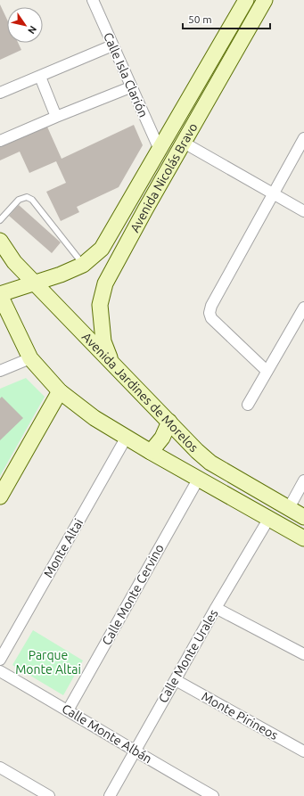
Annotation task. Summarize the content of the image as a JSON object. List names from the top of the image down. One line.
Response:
{"streets":{"street":["Calle Isla Clarión","Avenida Nicolás Bravo","Avenida Jardines de Morelos","Monte Altai","Calle Monte Cervino","Calle Monte Urales","Monte Pirineos","Calle Monte Albán"]},"crossings":[["Calle Isla Clarión","Avenida Nicolás Bravo"],["Avenida Nicolás Bravo","Avenida Jardines de Morelos"],["Avenida Jardines de Morelos","Monte Altai"],["Avenida Jardines de Morelos","Calle Monte Cervino"],["Avenida Jardines de Morelos","Calle Monte Urales"],["Calle Monte Cervino","Calle Monte Albán"],["Calle Monte Urales","Monte Pirineos"],["Calle Monte Urales","Calle Monte Albán"]],"parks":["Parque Monte Altai"],"scale_bar":"50 m","north":"bottom right"}
